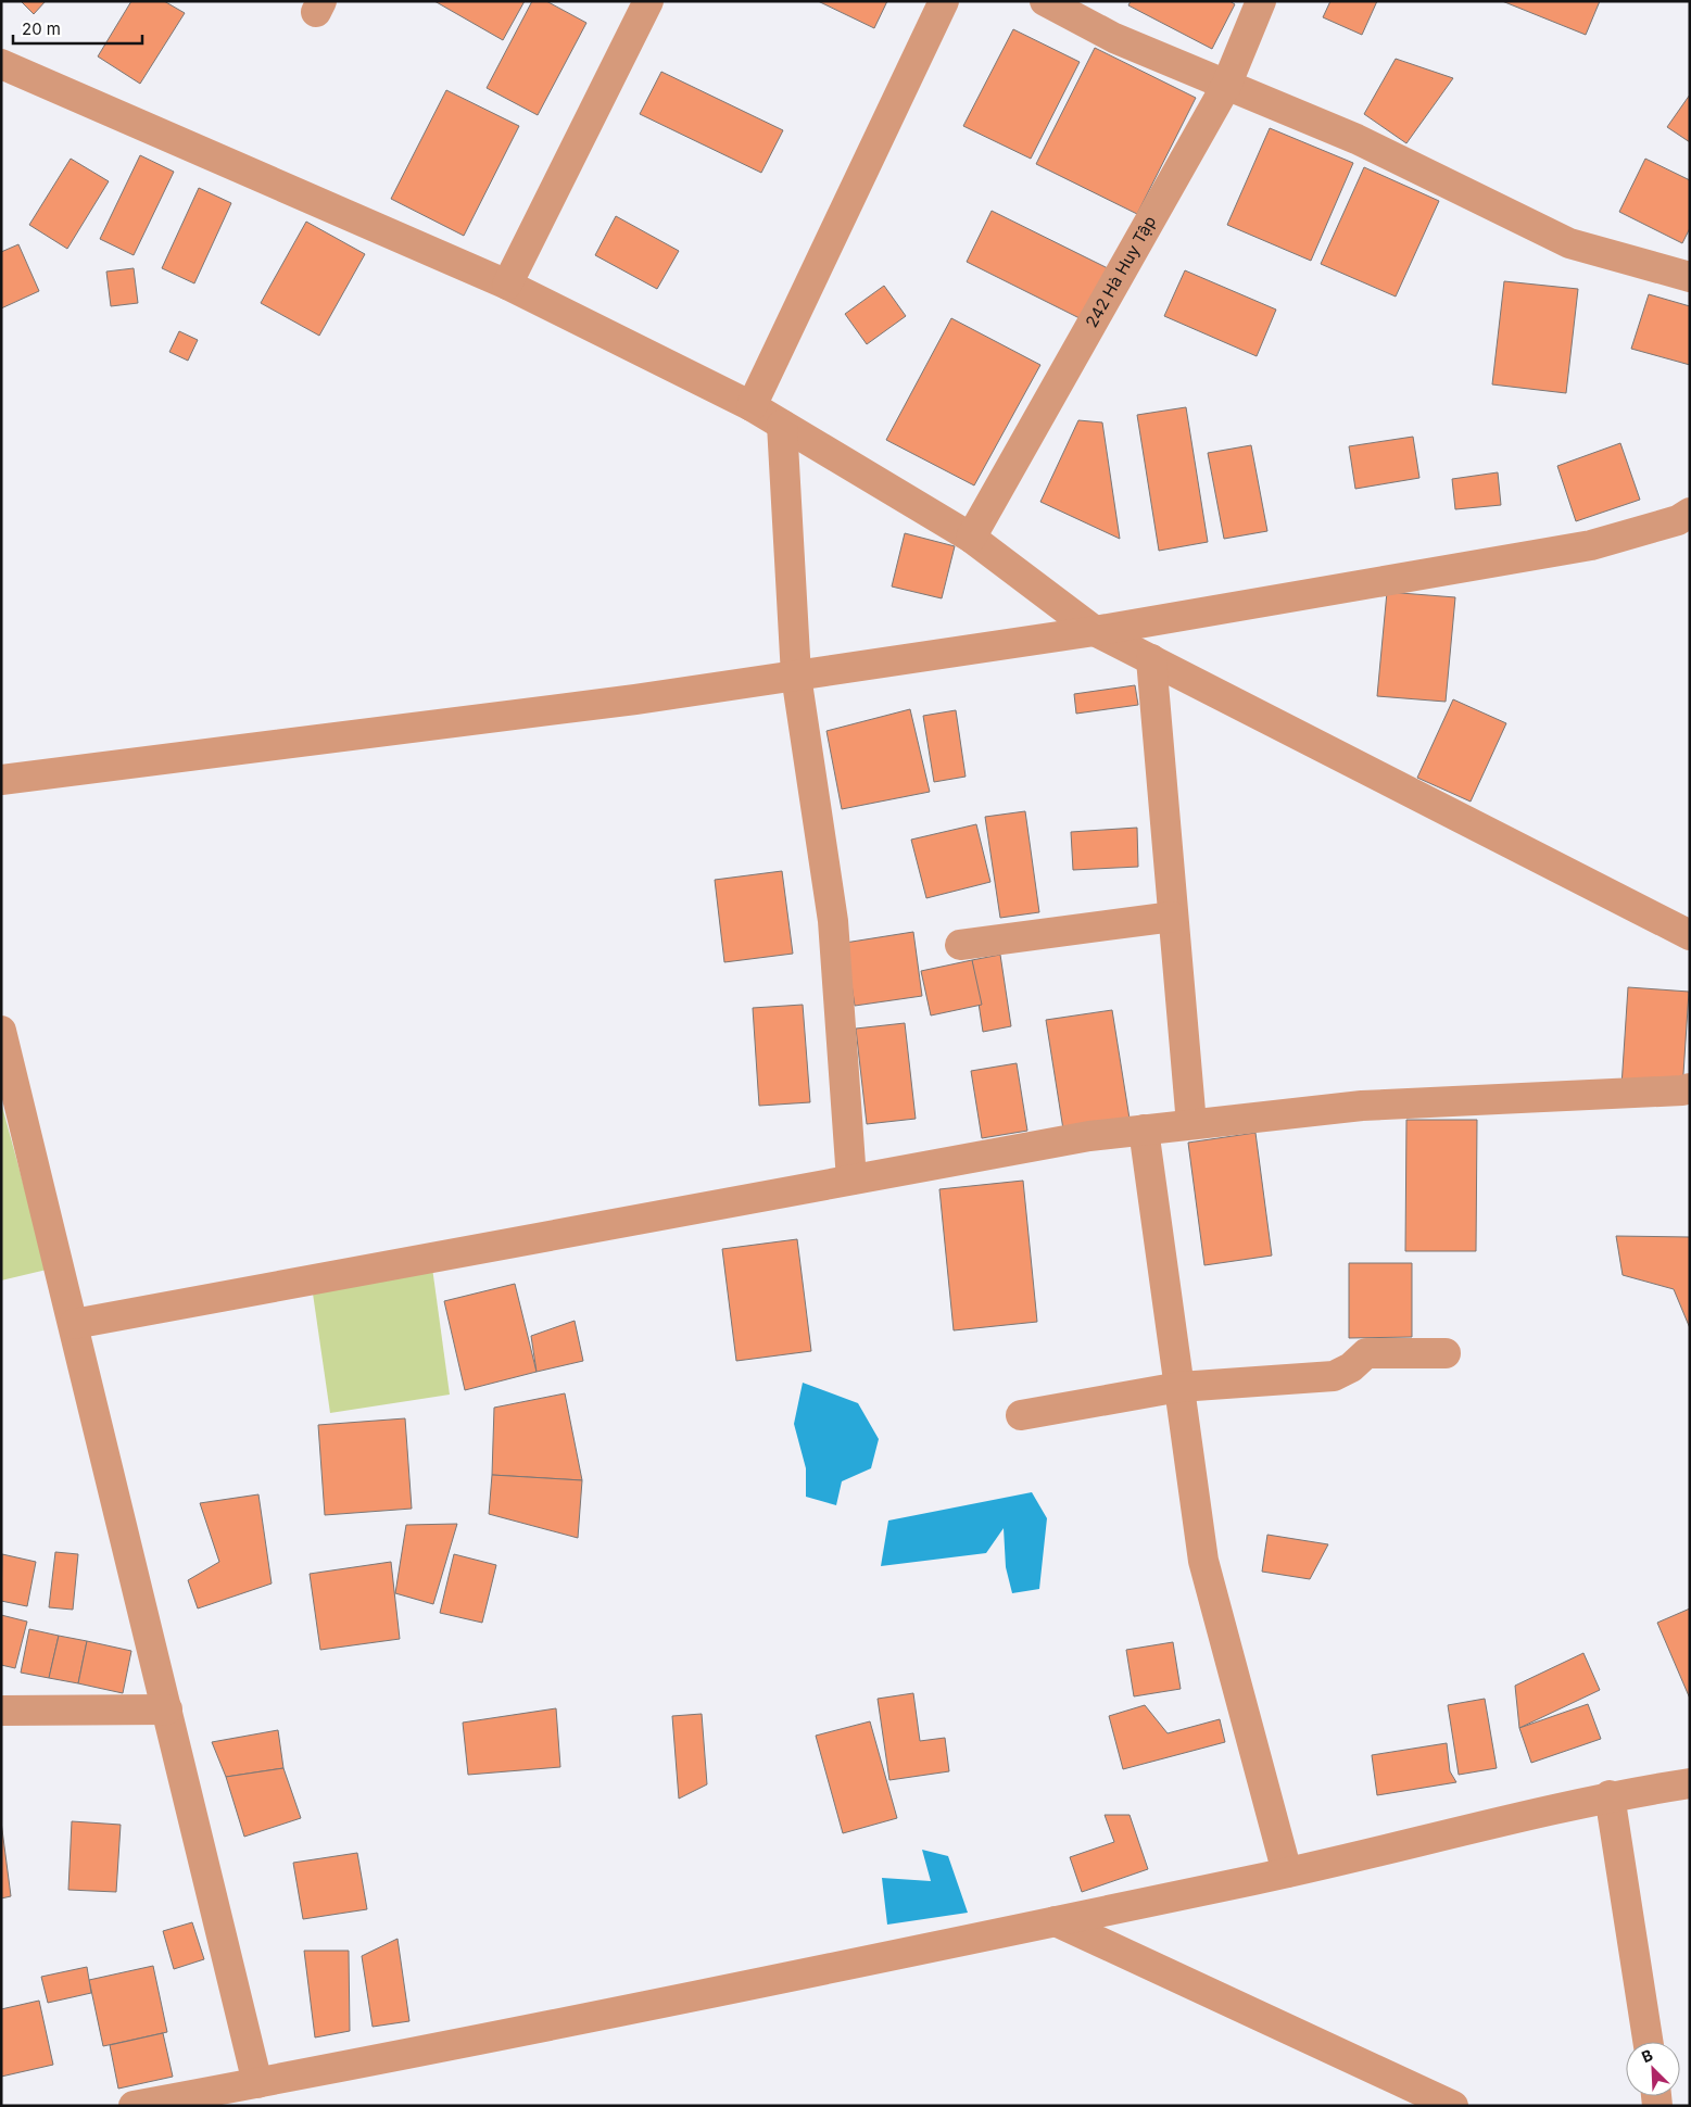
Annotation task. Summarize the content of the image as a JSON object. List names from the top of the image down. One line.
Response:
{"streets":{"street":["242 Hà Huy Tập"]},"scale_bar":"20 m","north":"top left"}
